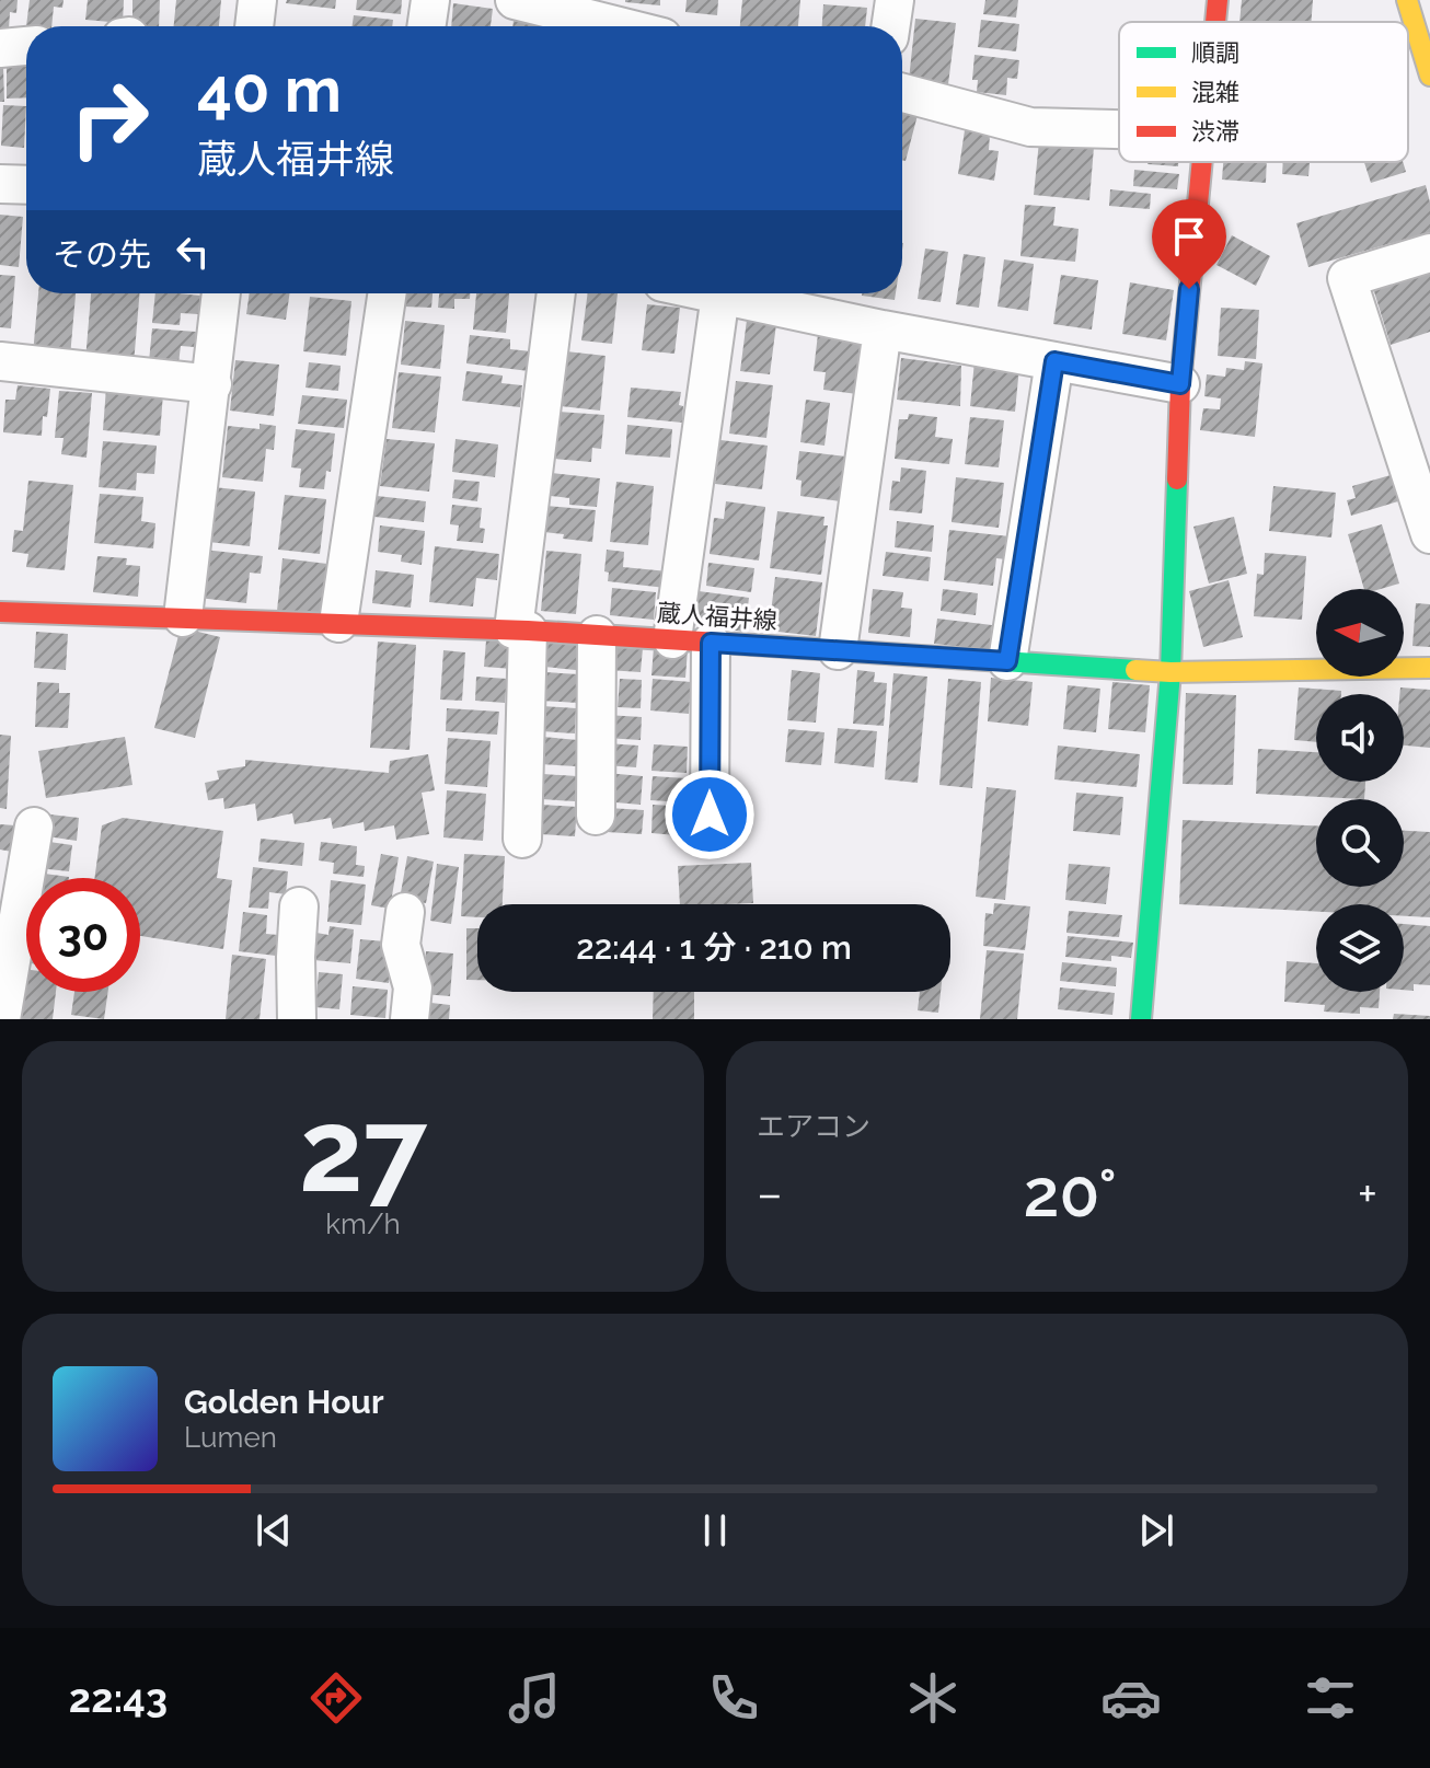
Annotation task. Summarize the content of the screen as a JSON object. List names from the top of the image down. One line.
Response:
{"streets":{"street":["蔵人福井線"]},"legend":["順調","混雑","渋滞"],"north":"left","page":{"turn":["40 m","蔵人福井線"],"then":"その先","limit":"30","trip":"22:44 · 1 分 · 210 m","tile":[["27","km/h"],"エアコン"],"heat":["−","20°","+"],"song":["Golden Hour","Lumen"],"tabs":"22:43"}}
